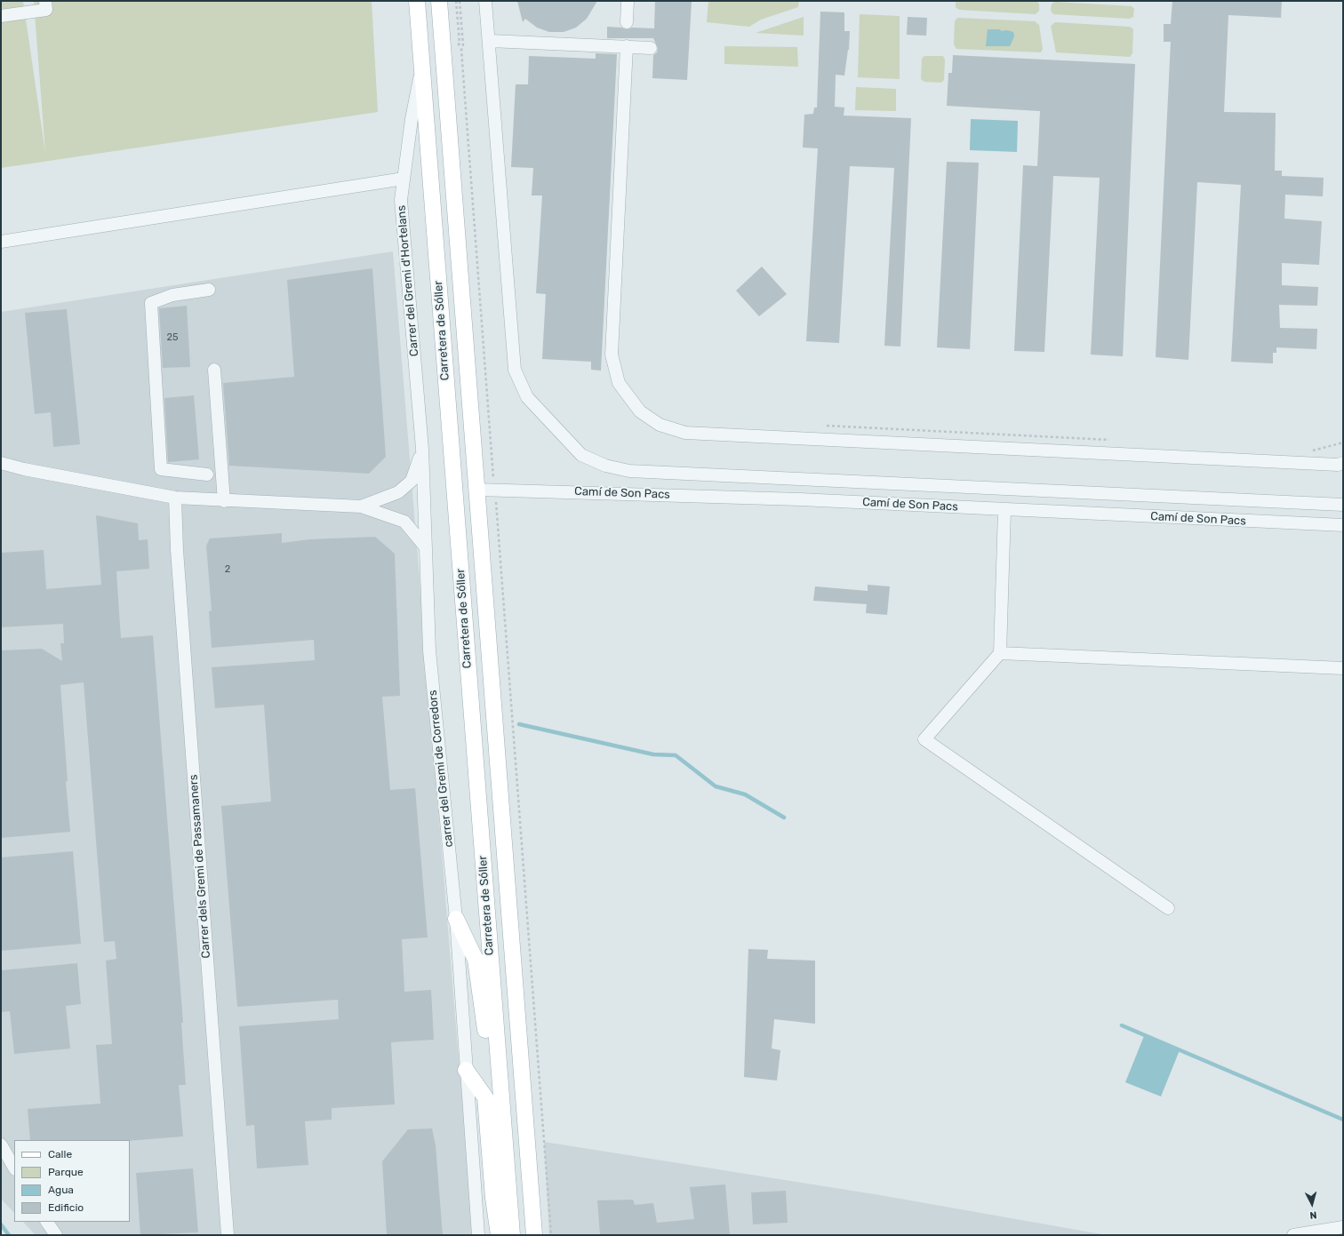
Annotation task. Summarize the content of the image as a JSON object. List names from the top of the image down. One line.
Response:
{"streets":{"main road":["Carretera de Sóller"],"street":["Carrer del Gremi d'Hortelans","Camí de Son Pacs","carrer del Gremi de Corredors","Carrer dels Gremi de Passamaners"]},"crossings":[["Carrer del Gremi d'Hortelans","Carretera de Sóller"],["Carrer del Gremi d'Hortelans","carrer del Gremi de Corredors"],["Carretera de Sóller","Camí de Son Pacs"]],"house_numbers":["25","2"],"legend":["Calle","Parque","Agua","Edificio"],"north":"bottom"}
